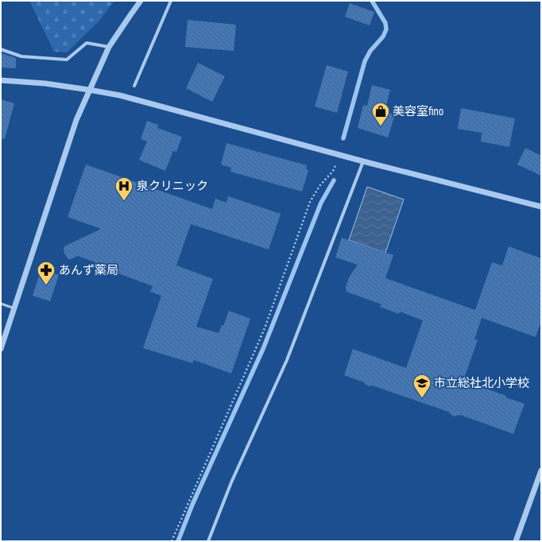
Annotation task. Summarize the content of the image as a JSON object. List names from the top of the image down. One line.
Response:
{"places":{"shop":["美容室fino"],"hospital":["泉クリニック"],"pharmacy":["あんず薬局"],"school or university":["市立総社北小学校"]}}
